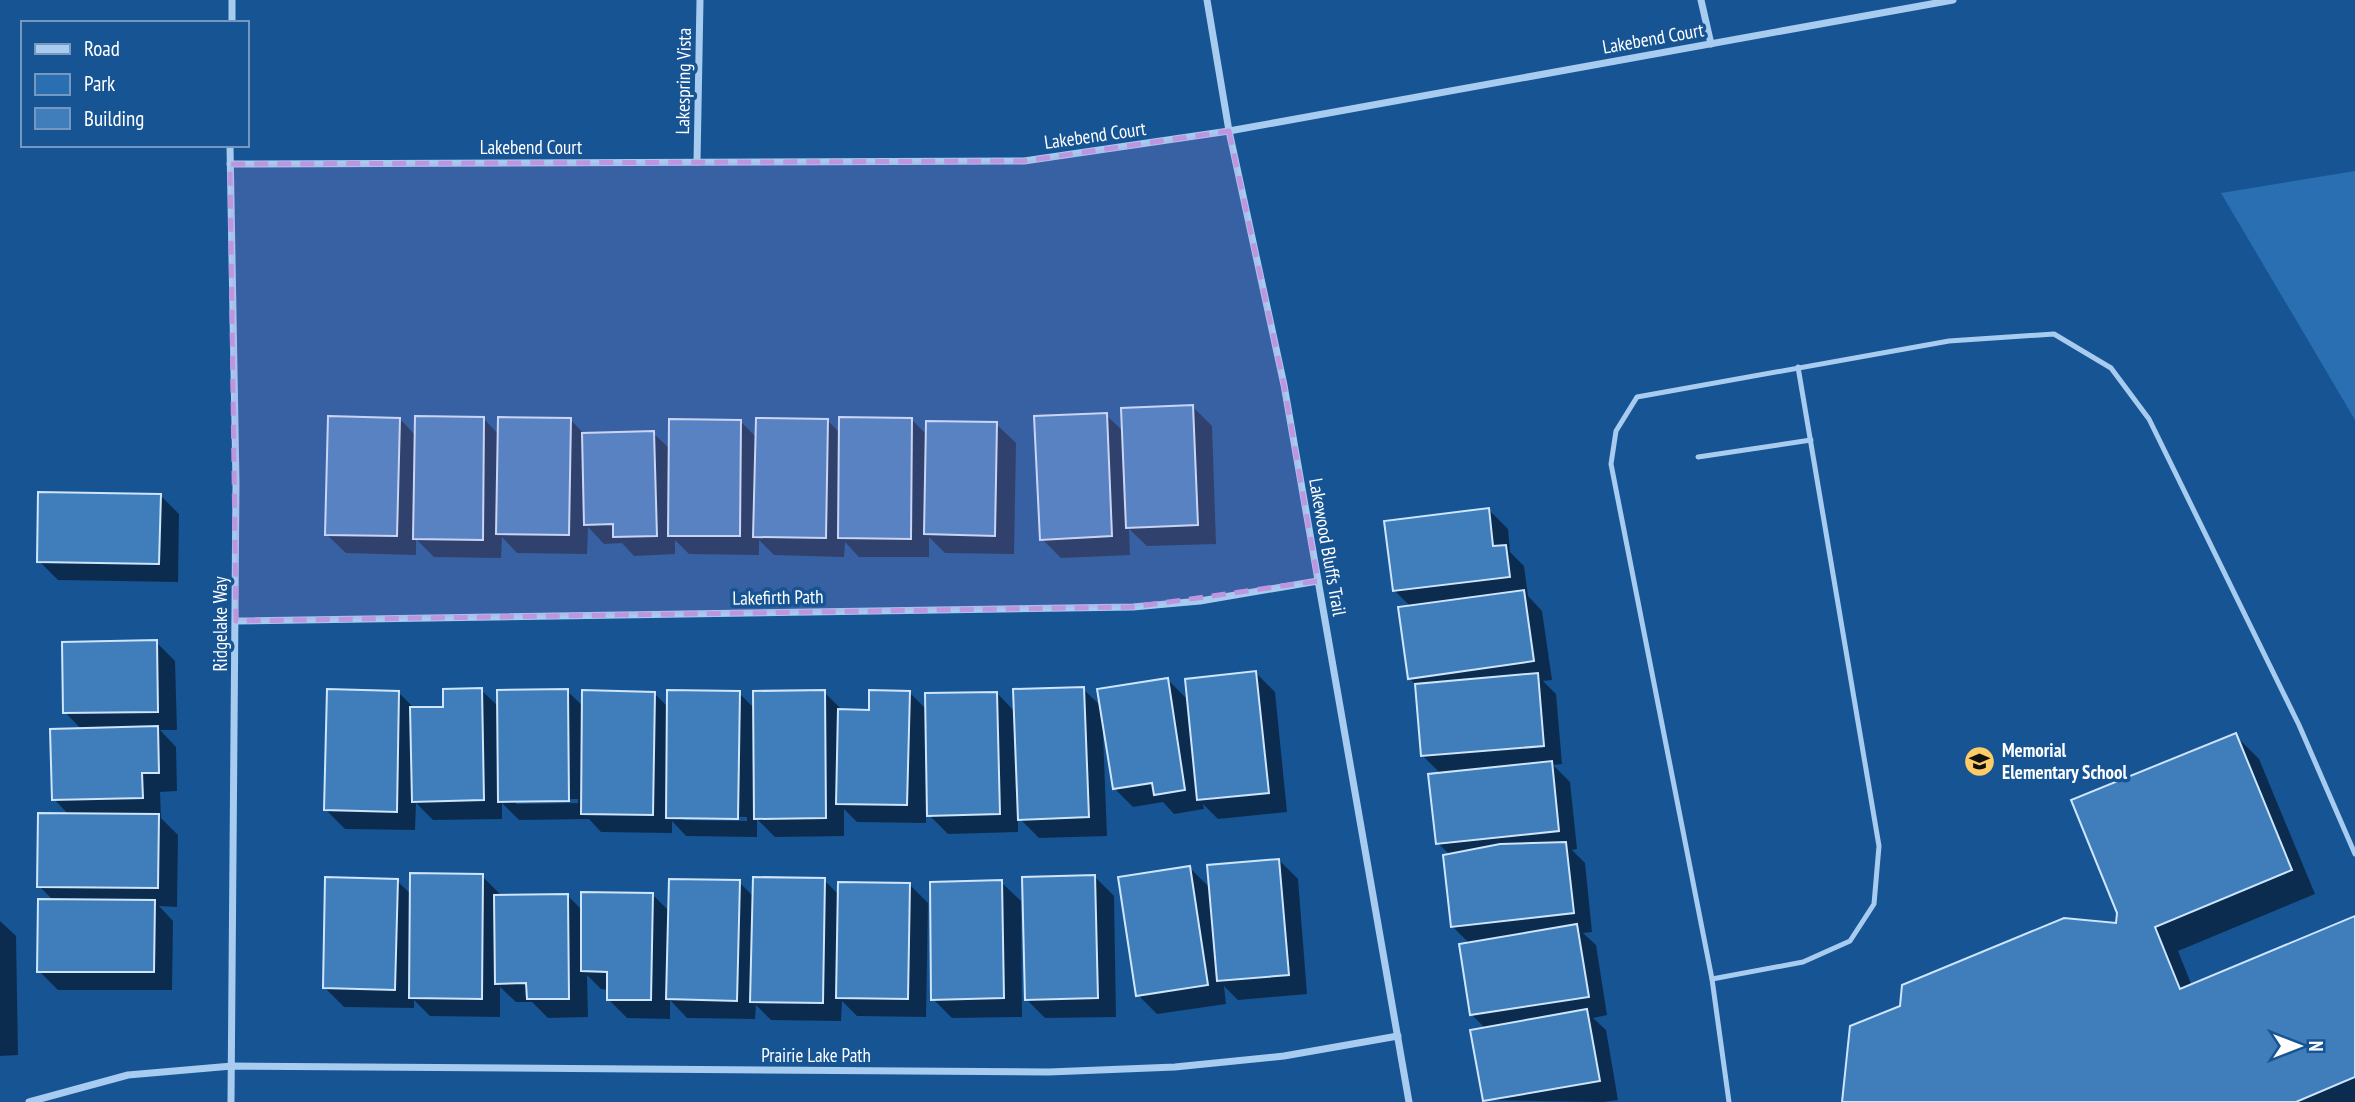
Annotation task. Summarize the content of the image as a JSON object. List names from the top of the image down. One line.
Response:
{"streets":{"street":["Lakebend Court","Lakespring Vista","Lakewood Bluffs Trail","Lakefirth Path","Ridgelake Way","Prairie Lake Path"]},"crossings":[["Lakebend Court","Lakespring Vista"],["Lakebend Court","Lakewood Bluffs Trail"],["Lakebend Court","Ridgelake Way"],["Lakewood Bluffs Trail","Lakefirth Path"],["Lakewood Bluffs Trail","Prairie Lake Path"],["Lakefirth Path","Ridgelake Way"],["Ridgelake Way","Prairie Lake Path"]],"places":{"school or university":["Memorial Elementary School"]},"legend":["Road","Park","Building"],"north":"right"}
